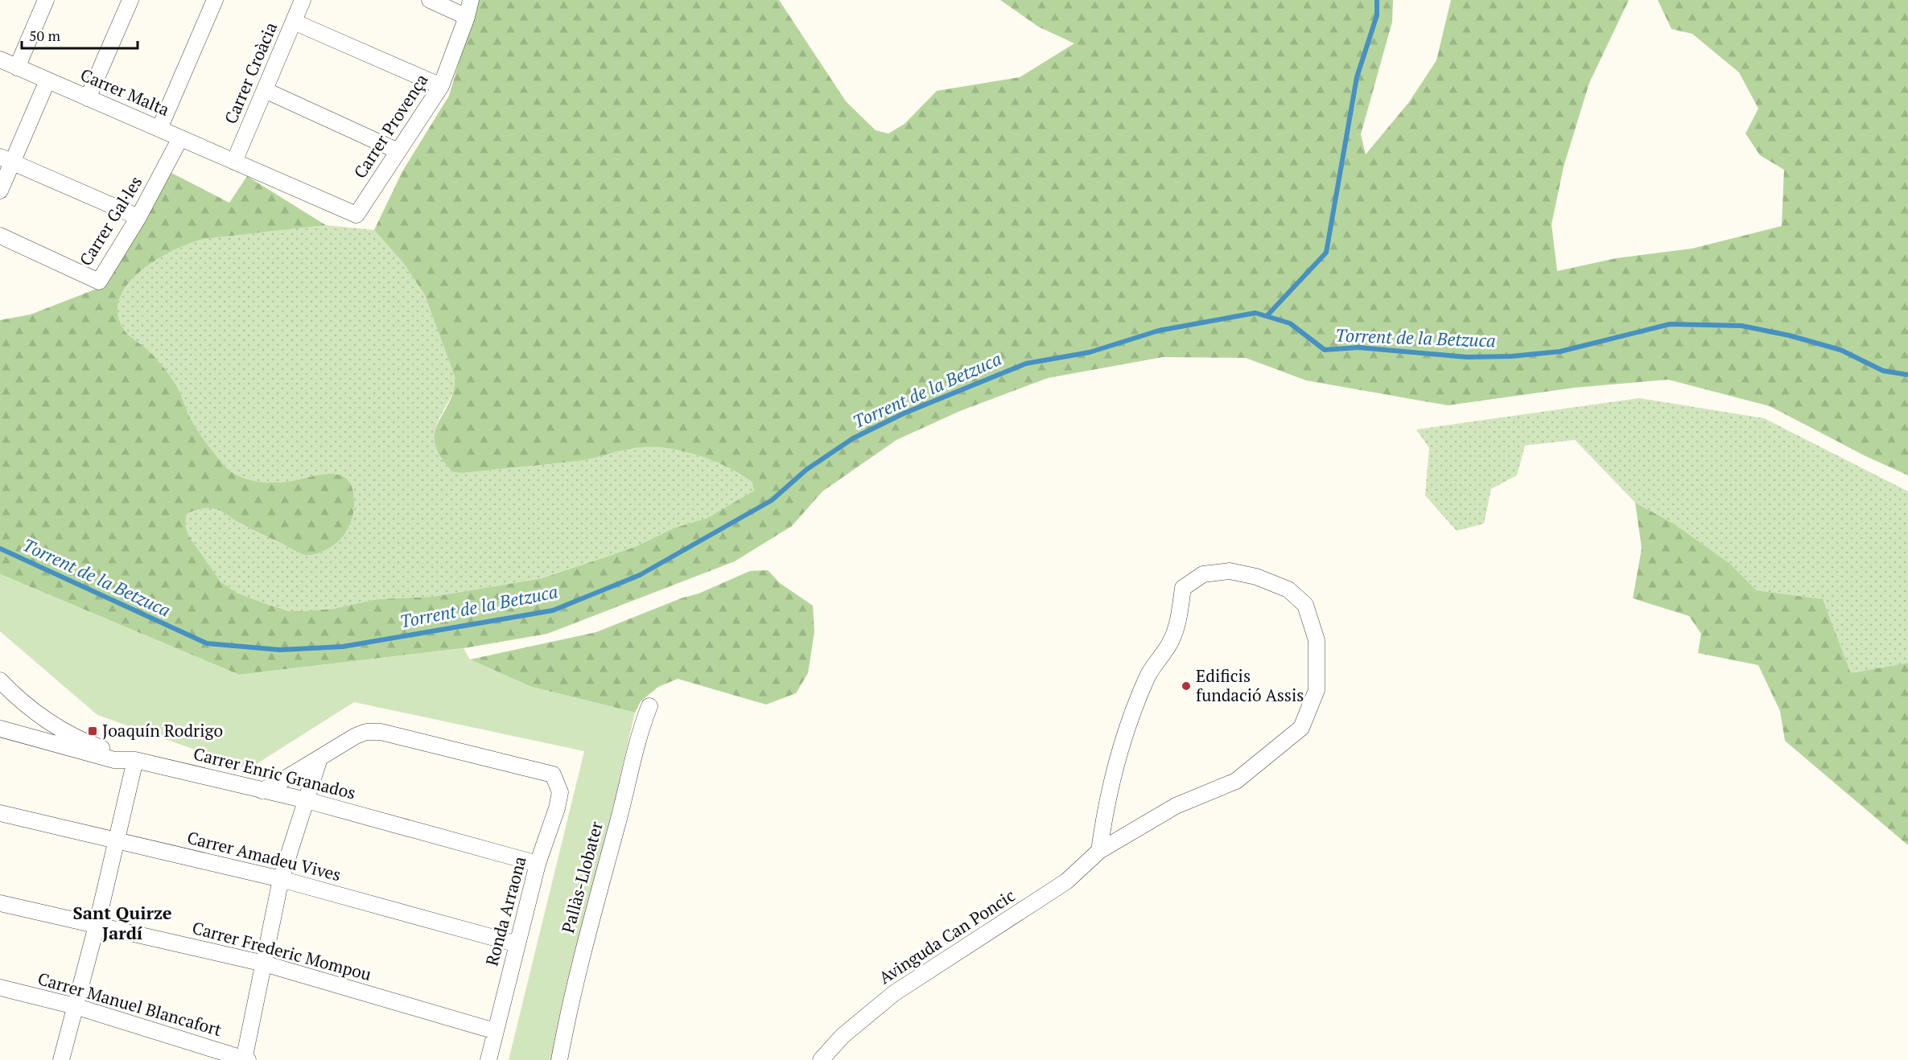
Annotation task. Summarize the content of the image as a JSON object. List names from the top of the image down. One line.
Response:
{"streets":{"street":["Carrer Croàcia","Carrer Malta","Carrer Provença","Carrer Gal·les","Carrer Enric Granados","Carrer Amadeu Vives","Pallàs-Llobater","Ronda Arraona","Avinguda Can Poncic","Carrer Frederic Mompou","Carrer Manuel Blancafort"]},"crossings":[["Carrer Croàcia","Carrer Malta"],["Carrer Malta","Carrer Provença"],["Carrer Malta","Carrer Gal·les"],["Carrer Enric Granados","Ronda Arraona"],["Carrer Amadeu Vives","Ronda Arraona"],["Ronda Arraona","Carrer Frederic Mompou"]],"districts":["Sant Quirze Jardí"],"water":["Torrent de la Betzuca"],"places":{"other":["Edificis fundació Assis"],"transit":["Joaquín Rodrigo"]},"scale_bar":"50 m"}
